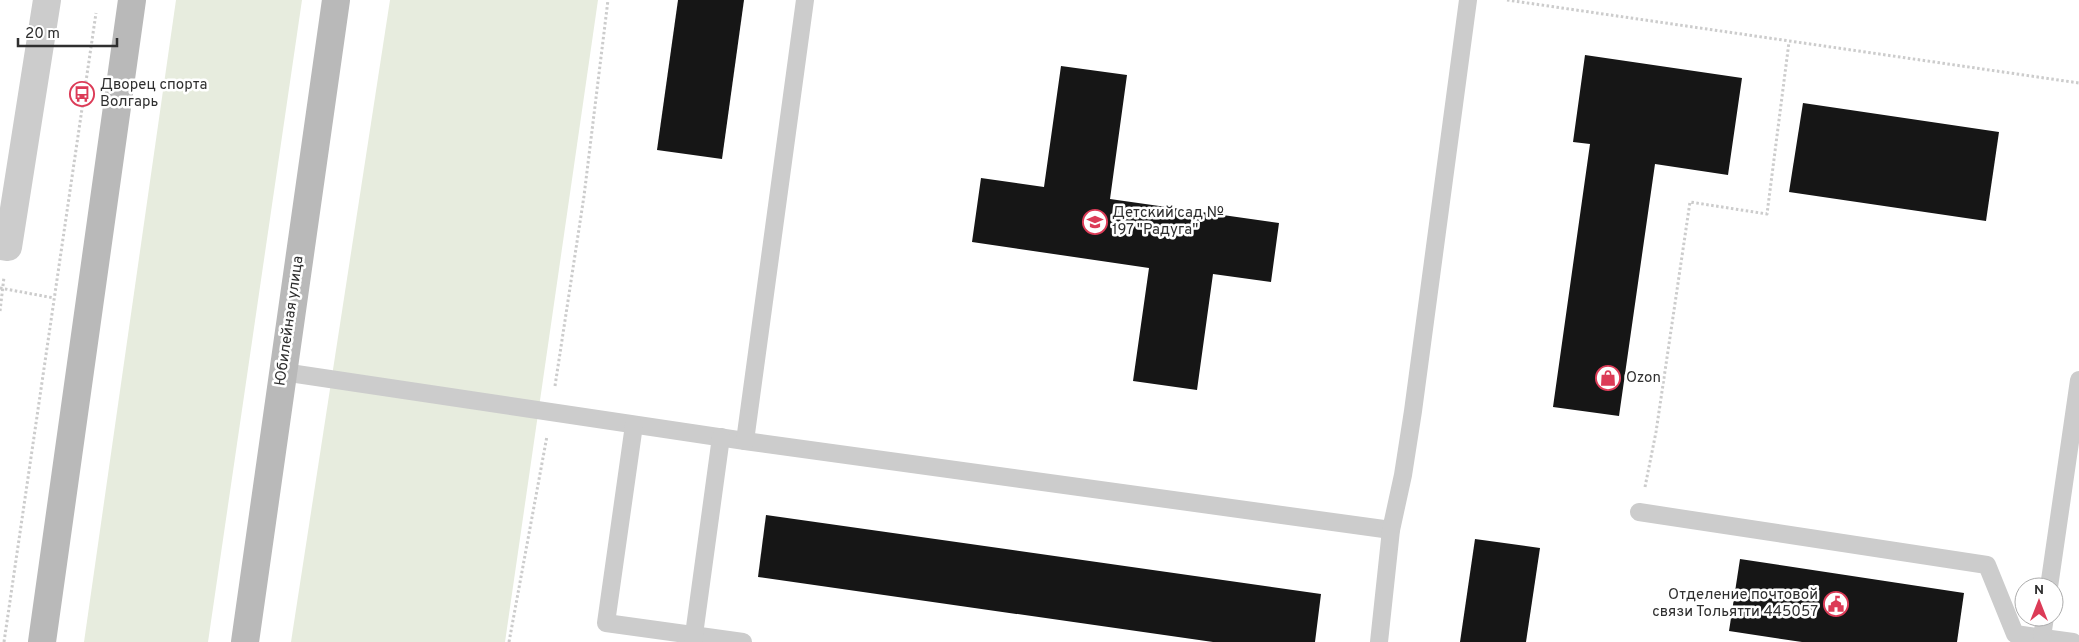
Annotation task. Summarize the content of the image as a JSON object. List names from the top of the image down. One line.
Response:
{"streets":{"main road":["Юбилейная улица"]},"places":{"bus stop":["Дворец спорта Волгарь"],"school or university":["Детский сад № 197 \"Радуга\""],"shop":["Ozon"],"public building":["Отделение почтовой связи Тольятти 445057"]},"scale_bar":"20 m","north":"top"}
